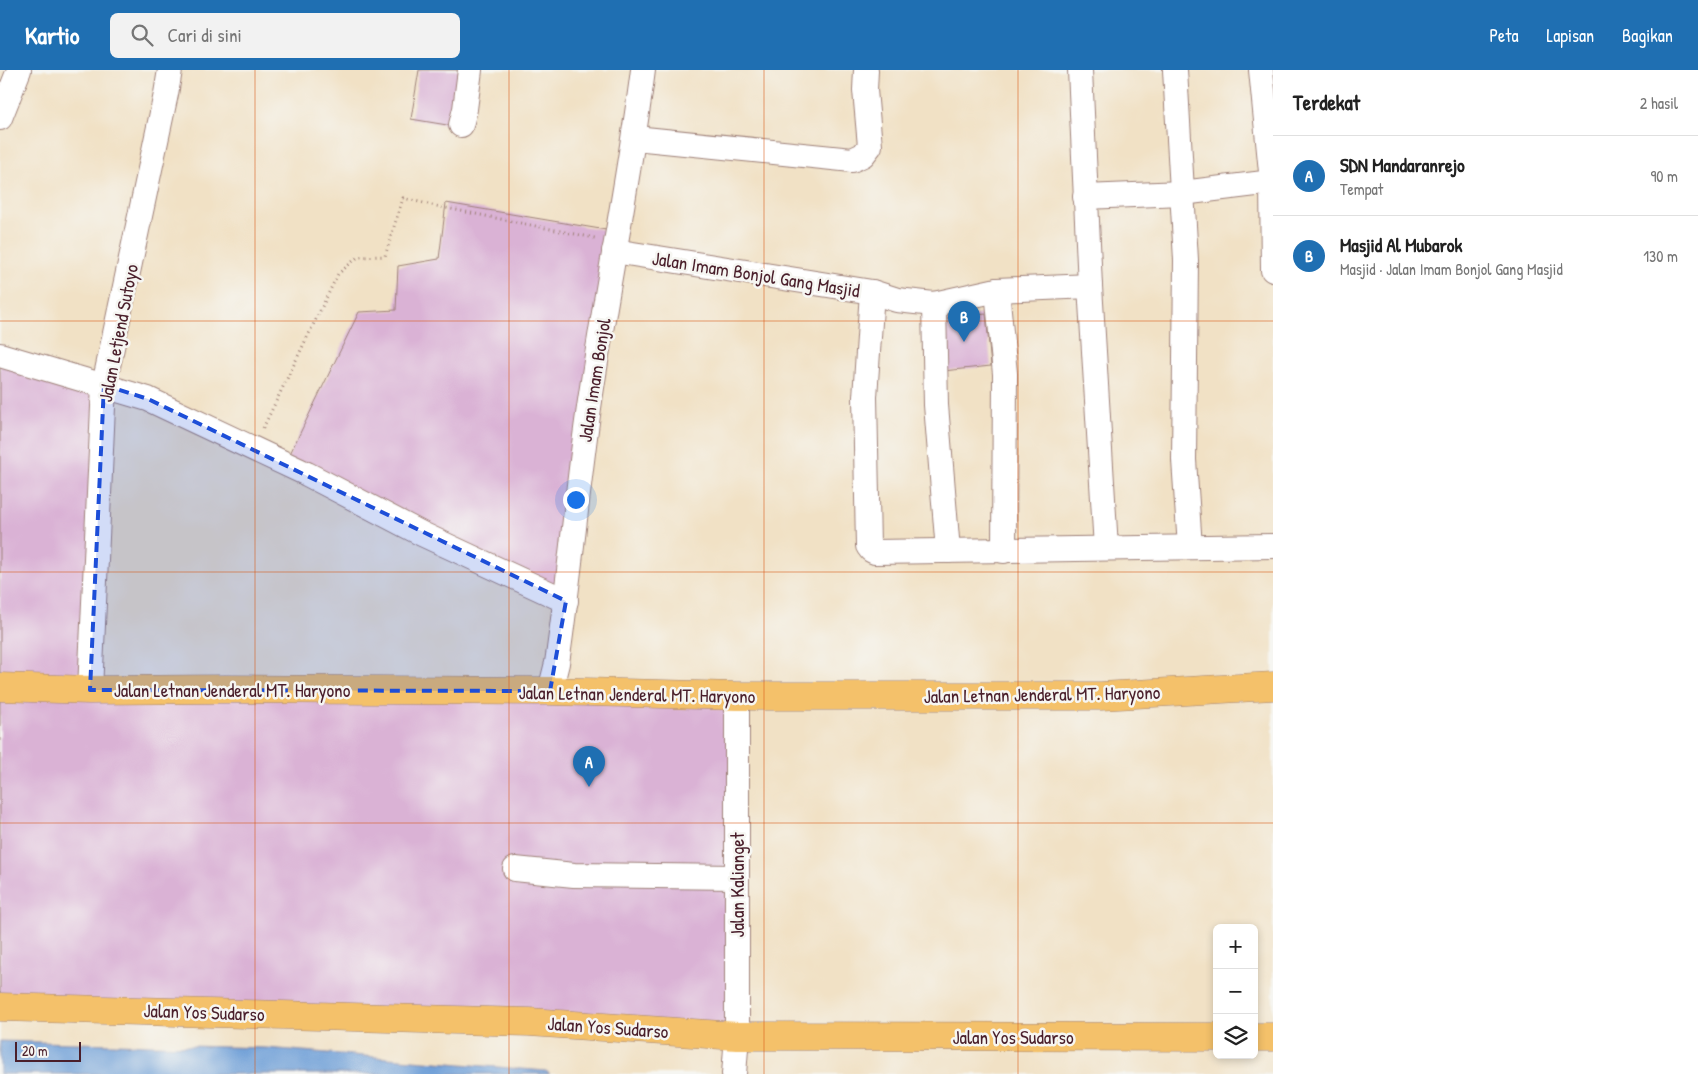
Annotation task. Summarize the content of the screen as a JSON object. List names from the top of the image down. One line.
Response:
{"streets":{"main road":["Jalan Letnan Jenderal MT. Haryono","Jalan Yos Sudarso"],"street":["Jalan Imam Bonjol Gang Masjid","Jalan Letjend Sutoyo","Jalan Imam Bonjol","Jalan Kalianget"]},"crossings":[["Jalan Imam Bonjol Gang Masjid","Jalan Imam Bonjol"],["Jalan Letjend Sutoyo","Jalan Letnan Jenderal MT. Haryono"],["Jalan Imam Bonjol","Jalan Letnan Jenderal MT. Haryono"],["Jalan Letnan Jenderal MT. Haryono","Jalan Kalianget"],["Jalan Kalianget","Jalan Yos Sudarso"]],"scale_bar":"20 m","page":{"header":"Kartio","search":"Cari di sini","nav":["Peta","Lapisan","Bagikan"],"heading":["Terdekat","2 hasil"],"list":[{"mark":"A","name":"SDN Mandaranrejo","note":"Tempat","value":"90 m"},{"mark":"B","name":"Masjid Al Mubarok","note":"Masjid · Jalan Imam Bonjol Gang Masjid","value":"130 m"}],"pins":["B","A"],"map_buttons":["+","−"],"scale":"20 m"}}
